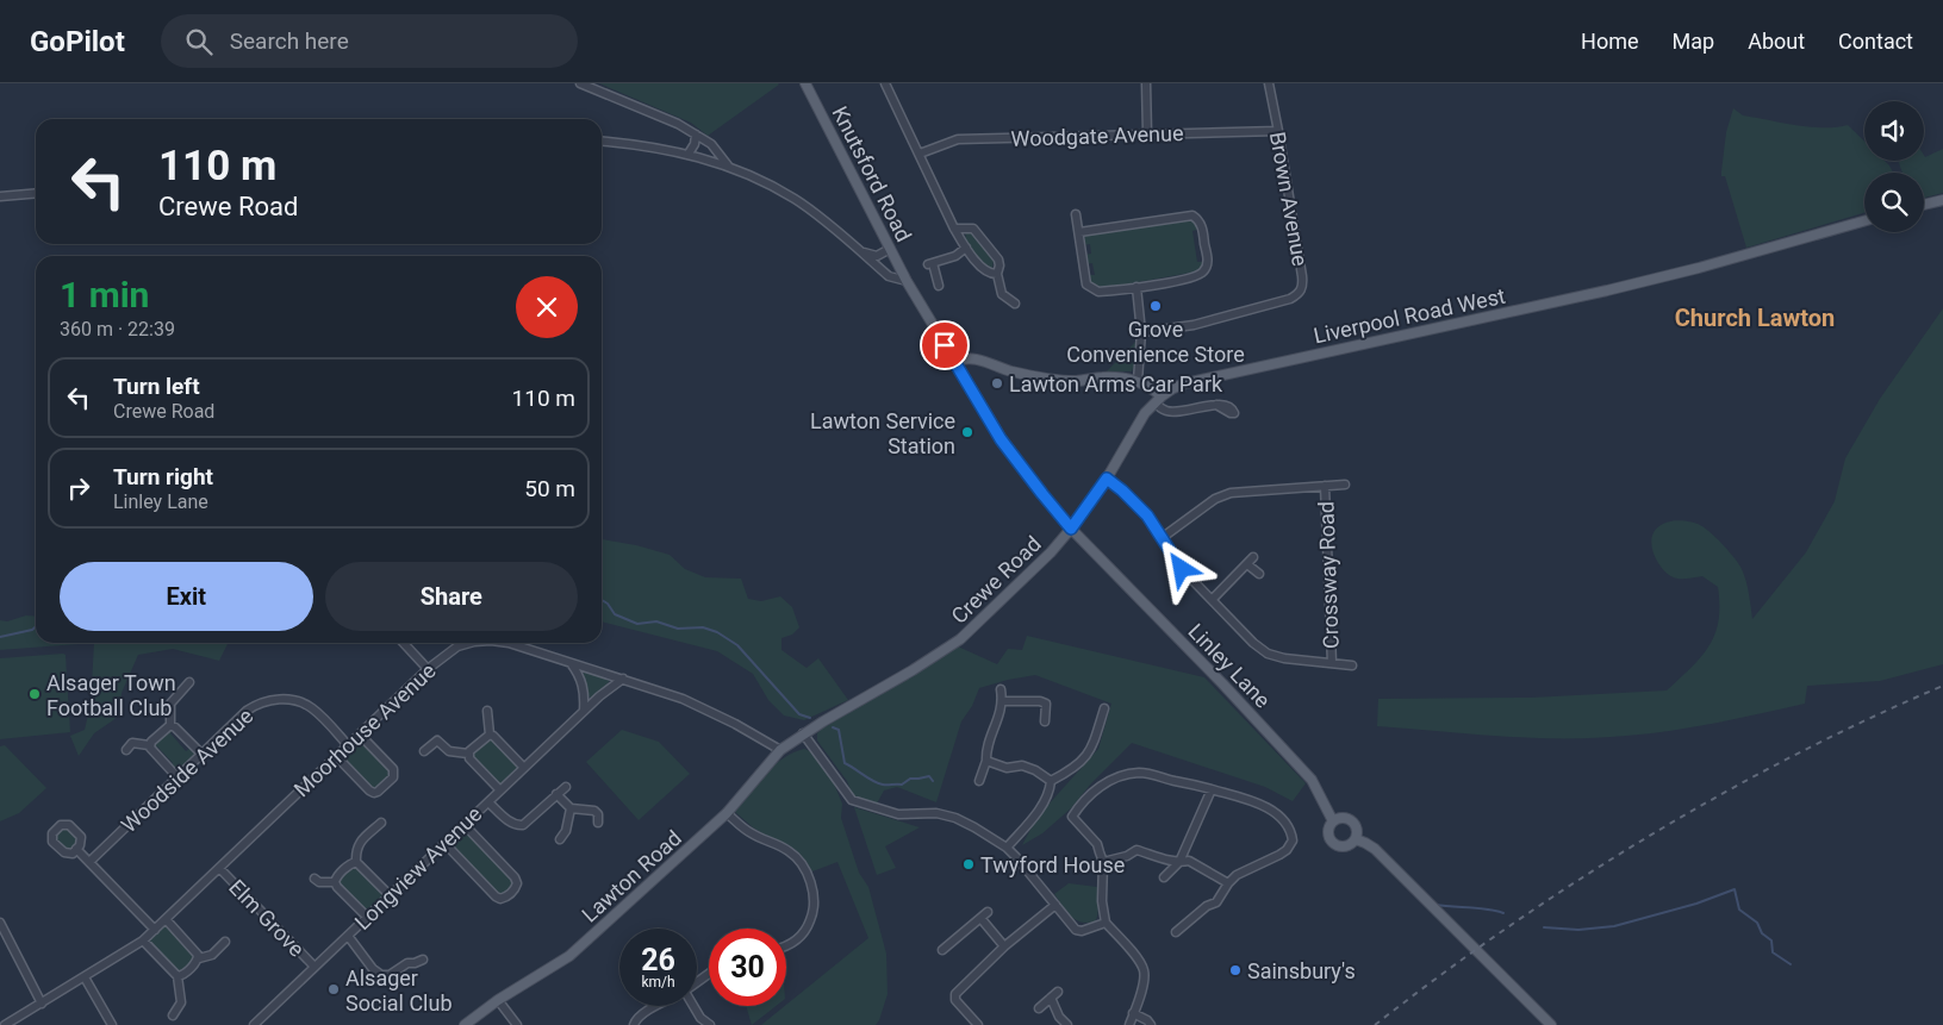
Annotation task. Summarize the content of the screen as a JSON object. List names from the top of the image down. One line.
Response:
{"streets":{"main road":["Knutsford Road","Liverpool Road West","Crewe Road","Linley Lane","Lawton Road"],"street":["Woodgate Avenue","Brown Avenue","Crossway Road","Moorhouse Avenue","Woodside Avenue","Longview Avenue","Elm Grove"]},"crossings":[["Woodgate Avenue","Brown Avenue"],["Knutsford Road","Linley Lane"],["Liverpool Road West","Crewe Road"],["Crewe Road","Linley Lane"],["Crewe Road","Lawton Road"],["Moorhouse Avenue","Woodside Avenue"],["Moorhouse Avenue","Longview Avenue"],["Moorhouse Avenue","Lawton Road"],["Moorhouse Avenue","Elm Grove"],["Longview Avenue","Elm Grove"]],"districts":["Church Lawton"],"places":["Grove Convenience Store","Lawton Arms Car Park","Lawton Service Station","Alsager Town Football Club","Twyford House","Sainsbury's","Alsager Social Club"],"page":{"header":"GoPilot","search":"Search here","nav":["Home","Map","About","Contact"],"turn":["110 m","Crewe Road"],"heading":["1 min","360 m · 22:39"],"list":[{"name":"Turn left","note":"Crewe Road","value":"110 m"},{"name":"Turn right","note":"Linley Lane","value":"50 m"}],"buttons":["Exit","Share"],"speed":"26 km/h","limit":"30"}}
